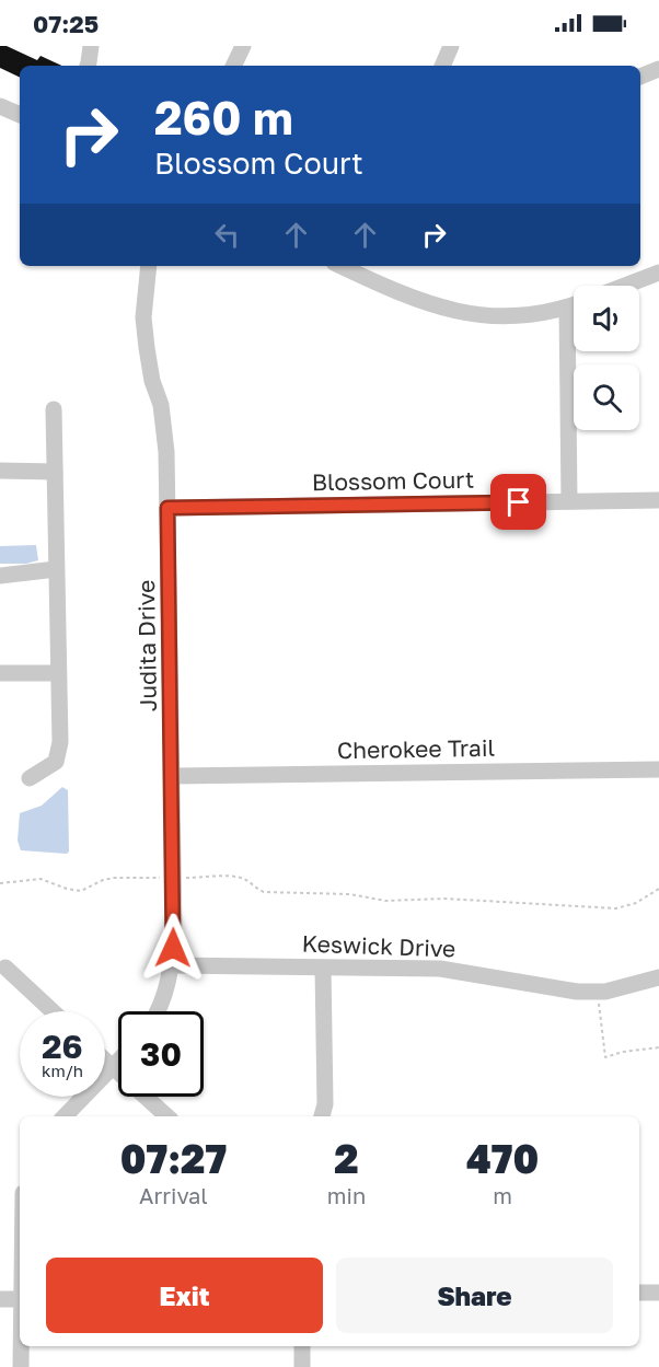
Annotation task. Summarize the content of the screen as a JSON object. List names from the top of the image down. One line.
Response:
{"streets":{"street":["Blossom Court","Judita Drive","Cherokee Trail","Keswick Drive"]},"crossings":[["Blossom Court","Judita Drive"],["Judita Drive","Cherokee Trail"],["Judita Drive","Keswick Drive"]],"page":{"status":"07:25","turn":["260 m","Blossom Court"],"speed":"26 km/h","limit":"30","eta":["07:27","Arrival","2","min","470","m"],"buttons":["Exit","Share"]}}
